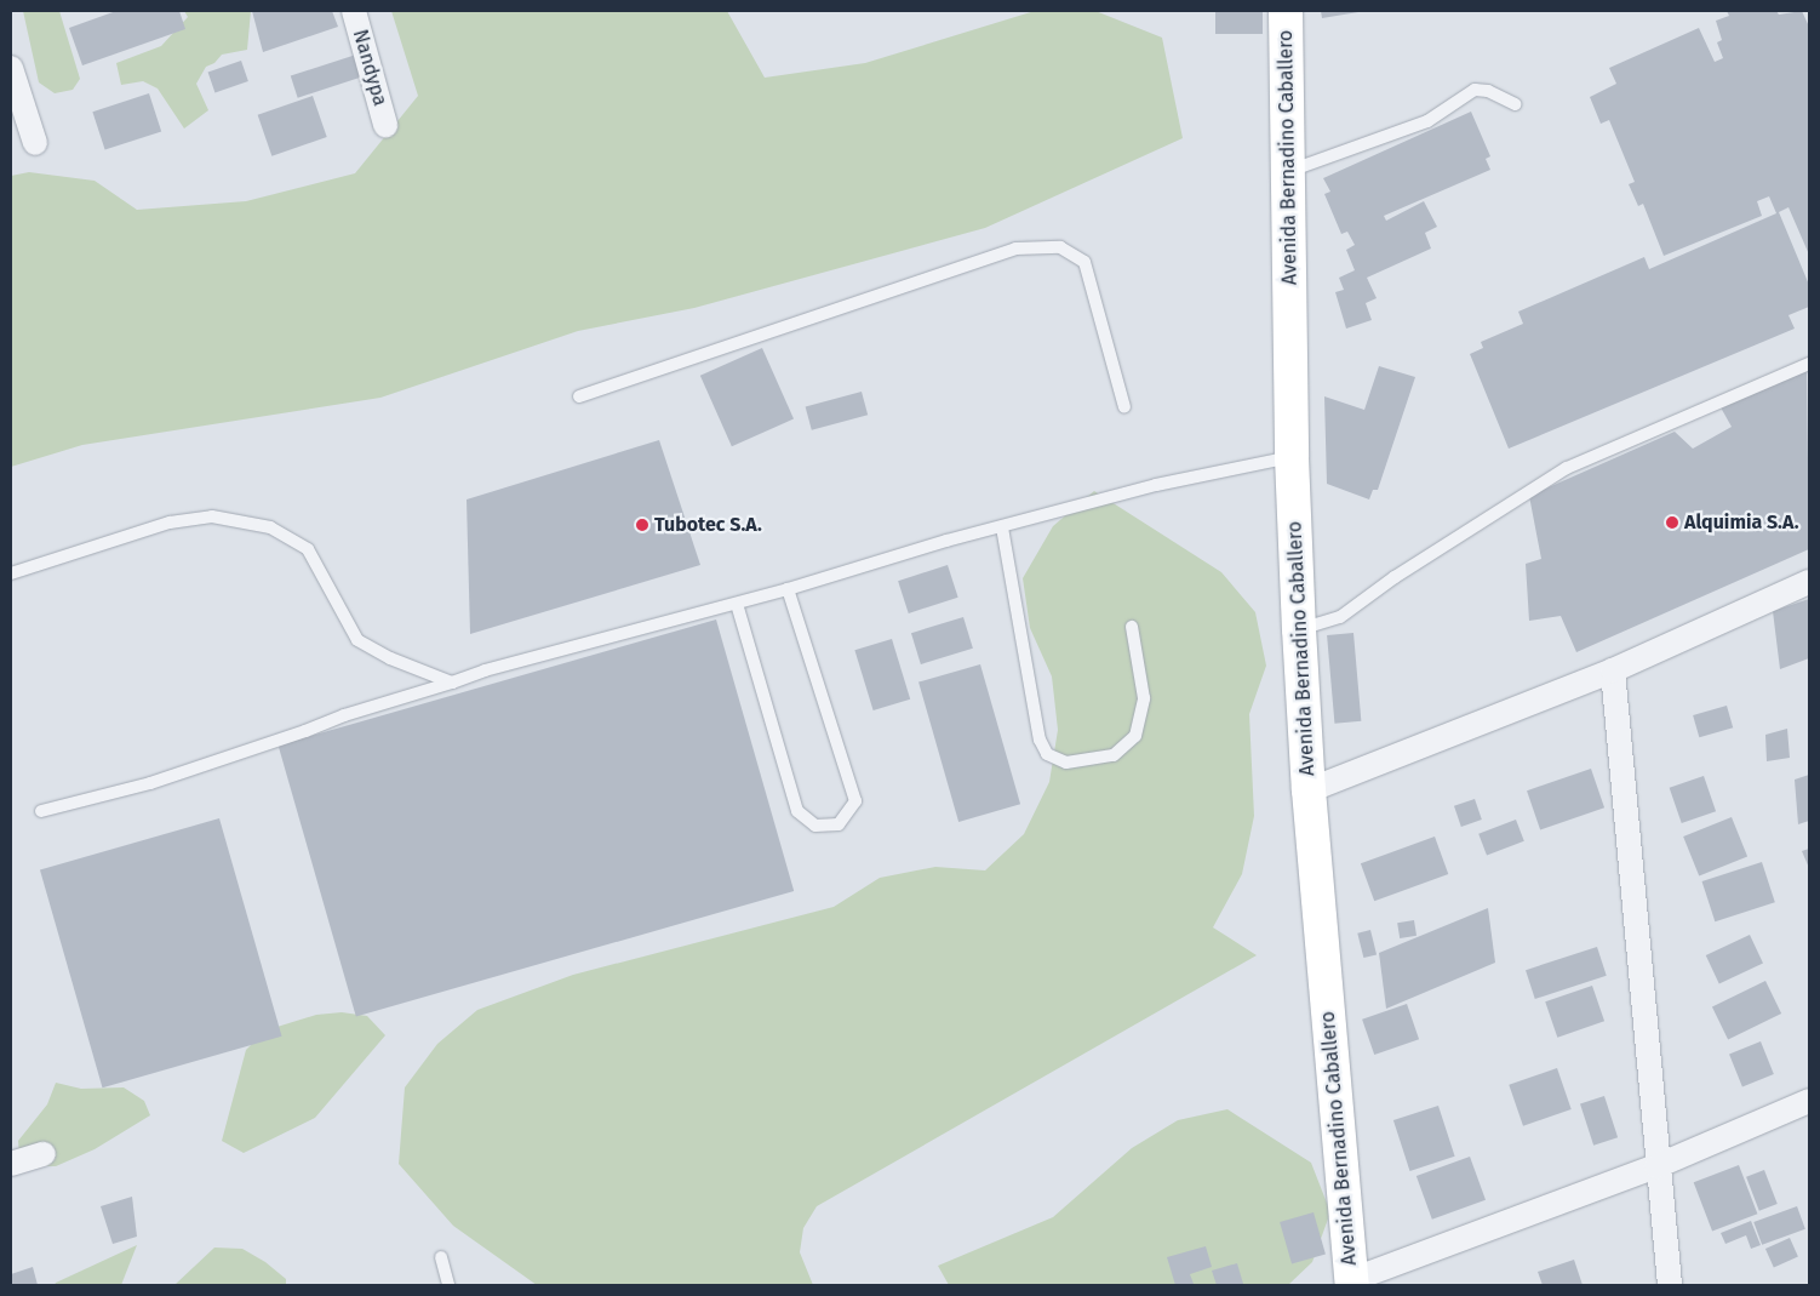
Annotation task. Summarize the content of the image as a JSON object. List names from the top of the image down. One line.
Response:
{"streets":{"main road":["Avenida Bernadino Caballero"],"street":["Nandypa"]},"places":["Alquimia S.A.","Tubotec S.A."]}
